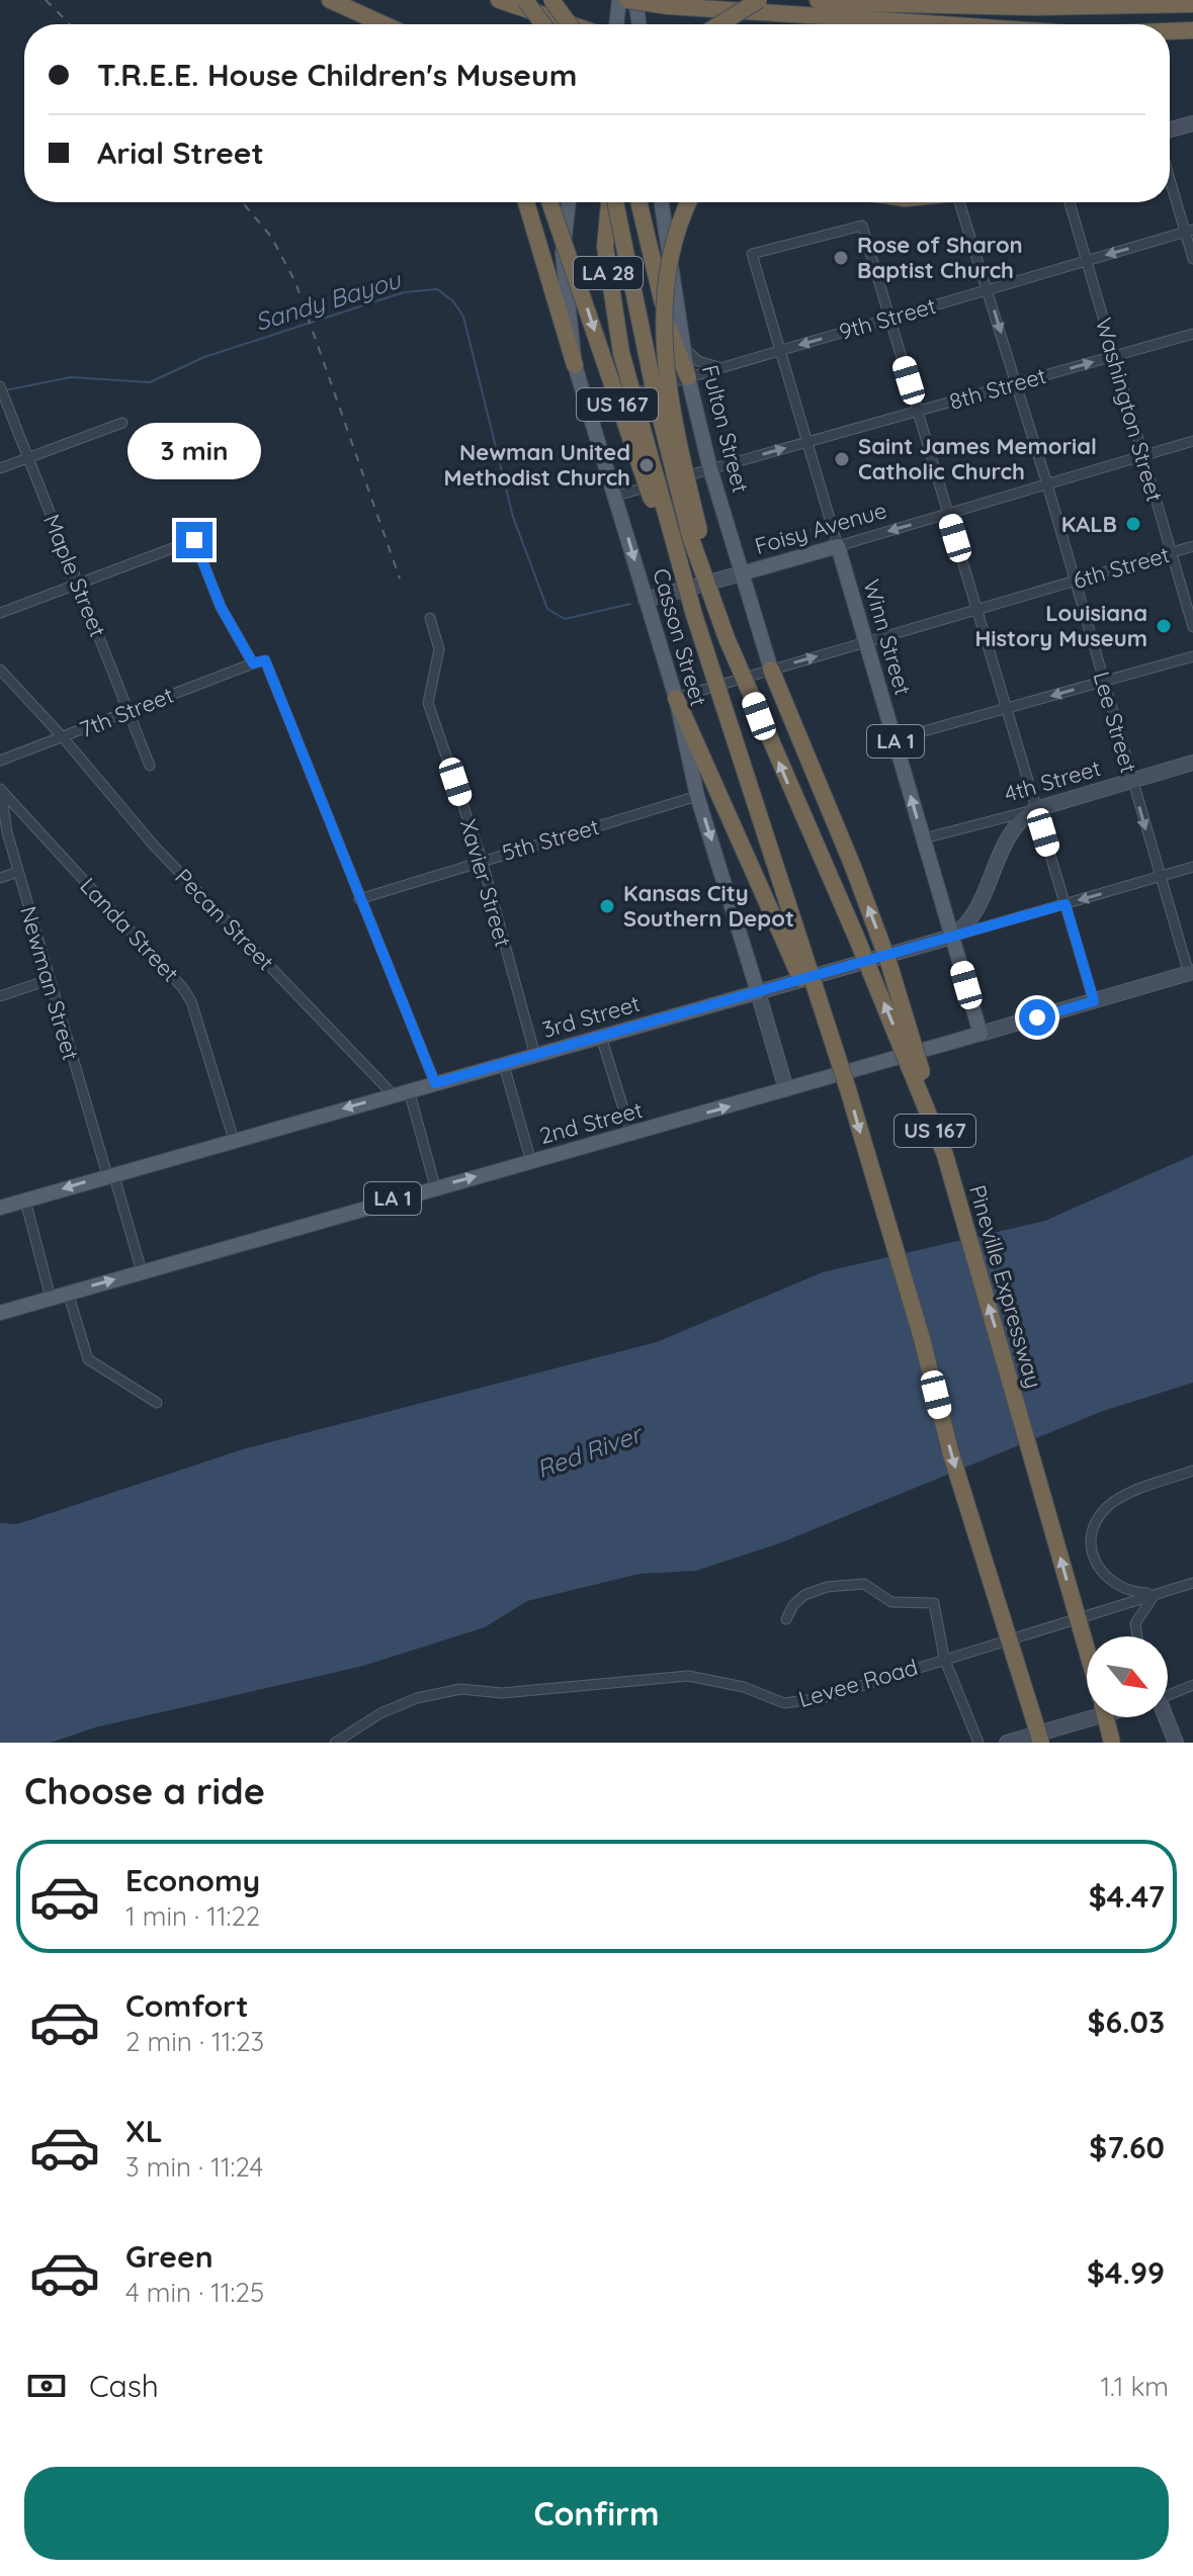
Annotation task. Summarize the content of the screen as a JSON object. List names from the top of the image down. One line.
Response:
{"streets":{"highway":["LA 28","US 167","Pineville Expressway"],"main road":["Fulton Street","Foisy Avenue","Casson Street","Winn Street","LA 1","4th Street","3rd Street","2nd Street"],"street":["9th Street","8th Street","Washington Street","6th Street","Maple Street","7th Street","Lee Street","5th Street","Xavier Street","Pecan Street","Landa Street","Newman Street","Levee Road"]},"crossings":[["LA 28","US 167"],["LA 28","Pineville Expressway"],["9th Street","Washington Street"],["9th Street","Fulton Street"],["9th Street","Casson Street"],["9th Street","Winn Street"],["9th Street","Lee Street"],["8th Street","Washington Street"],["8th Street","Fulton Street"],["8th Street","Casson Street"],["8th Street","Winn Street"],["8th Street","Lee Street"],["US 167","Pineville Expressway"],["Washington Street","Foisy Avenue"],["Washington Street","6th Street"],["Fulton Street","Foisy Avenue"],["Fulton Street","6th Street"],["Foisy Avenue","Casson Street"],["Foisy Avenue","Winn Street"],["Foisy Avenue","Lee Street"],["6th Street","Casson Street"],["6th Street","Winn Street"],["6th Street","Lee Street"],["Maple Street","7th Street"],["Casson Street","5th Street"],["Casson Street","3rd Street"],["Casson Street","2nd Street"],["Winn Street","4th Street"],["Winn Street","3rd Street"],["Winn Street","2nd Street"],["7th Street","Pecan Street"],["Lee Street","4th Street"],["Lee Street","3rd Street"],["Lee Street","2nd Street"],["5th Street","Xavier Street"],["Xavier Street","3rd Street"],["Pecan Street","3rd Street"],["Landa Street","Newman Street"],["Landa Street","3rd Street"],["Newman Street","3rd Street"],["Newman Street","2nd Street"]],"one_way":["9th Street"],"water":["Sandy Bayou","Red River"],"places":["Rose of Sharon Baptist Church","Saint James Memorial Catholic Church","Newman United Methodist Church","KALB","Louisiana History Museum","Kansas City Southern Depot"],"north":"bottom right","page":{"banner":["T.R.E.E. House Children's Museum","Arial Street"],"bubble":"3 min","heading":"Choose a ride","list":[{"name":"Economy","note":"1 min · 11:22","value":"$4.47"},{"name":"Comfort","note":"2 min · 11:23","value":"$6.03"},{"name":"XL","note":"3 min · 11:24","value":"$7.60"},{"name":"Green","note":"4 min · 11:25","value":"$4.99"}],"pay":["Cash","1.1 km"],"buttons":"Confirm"}}
